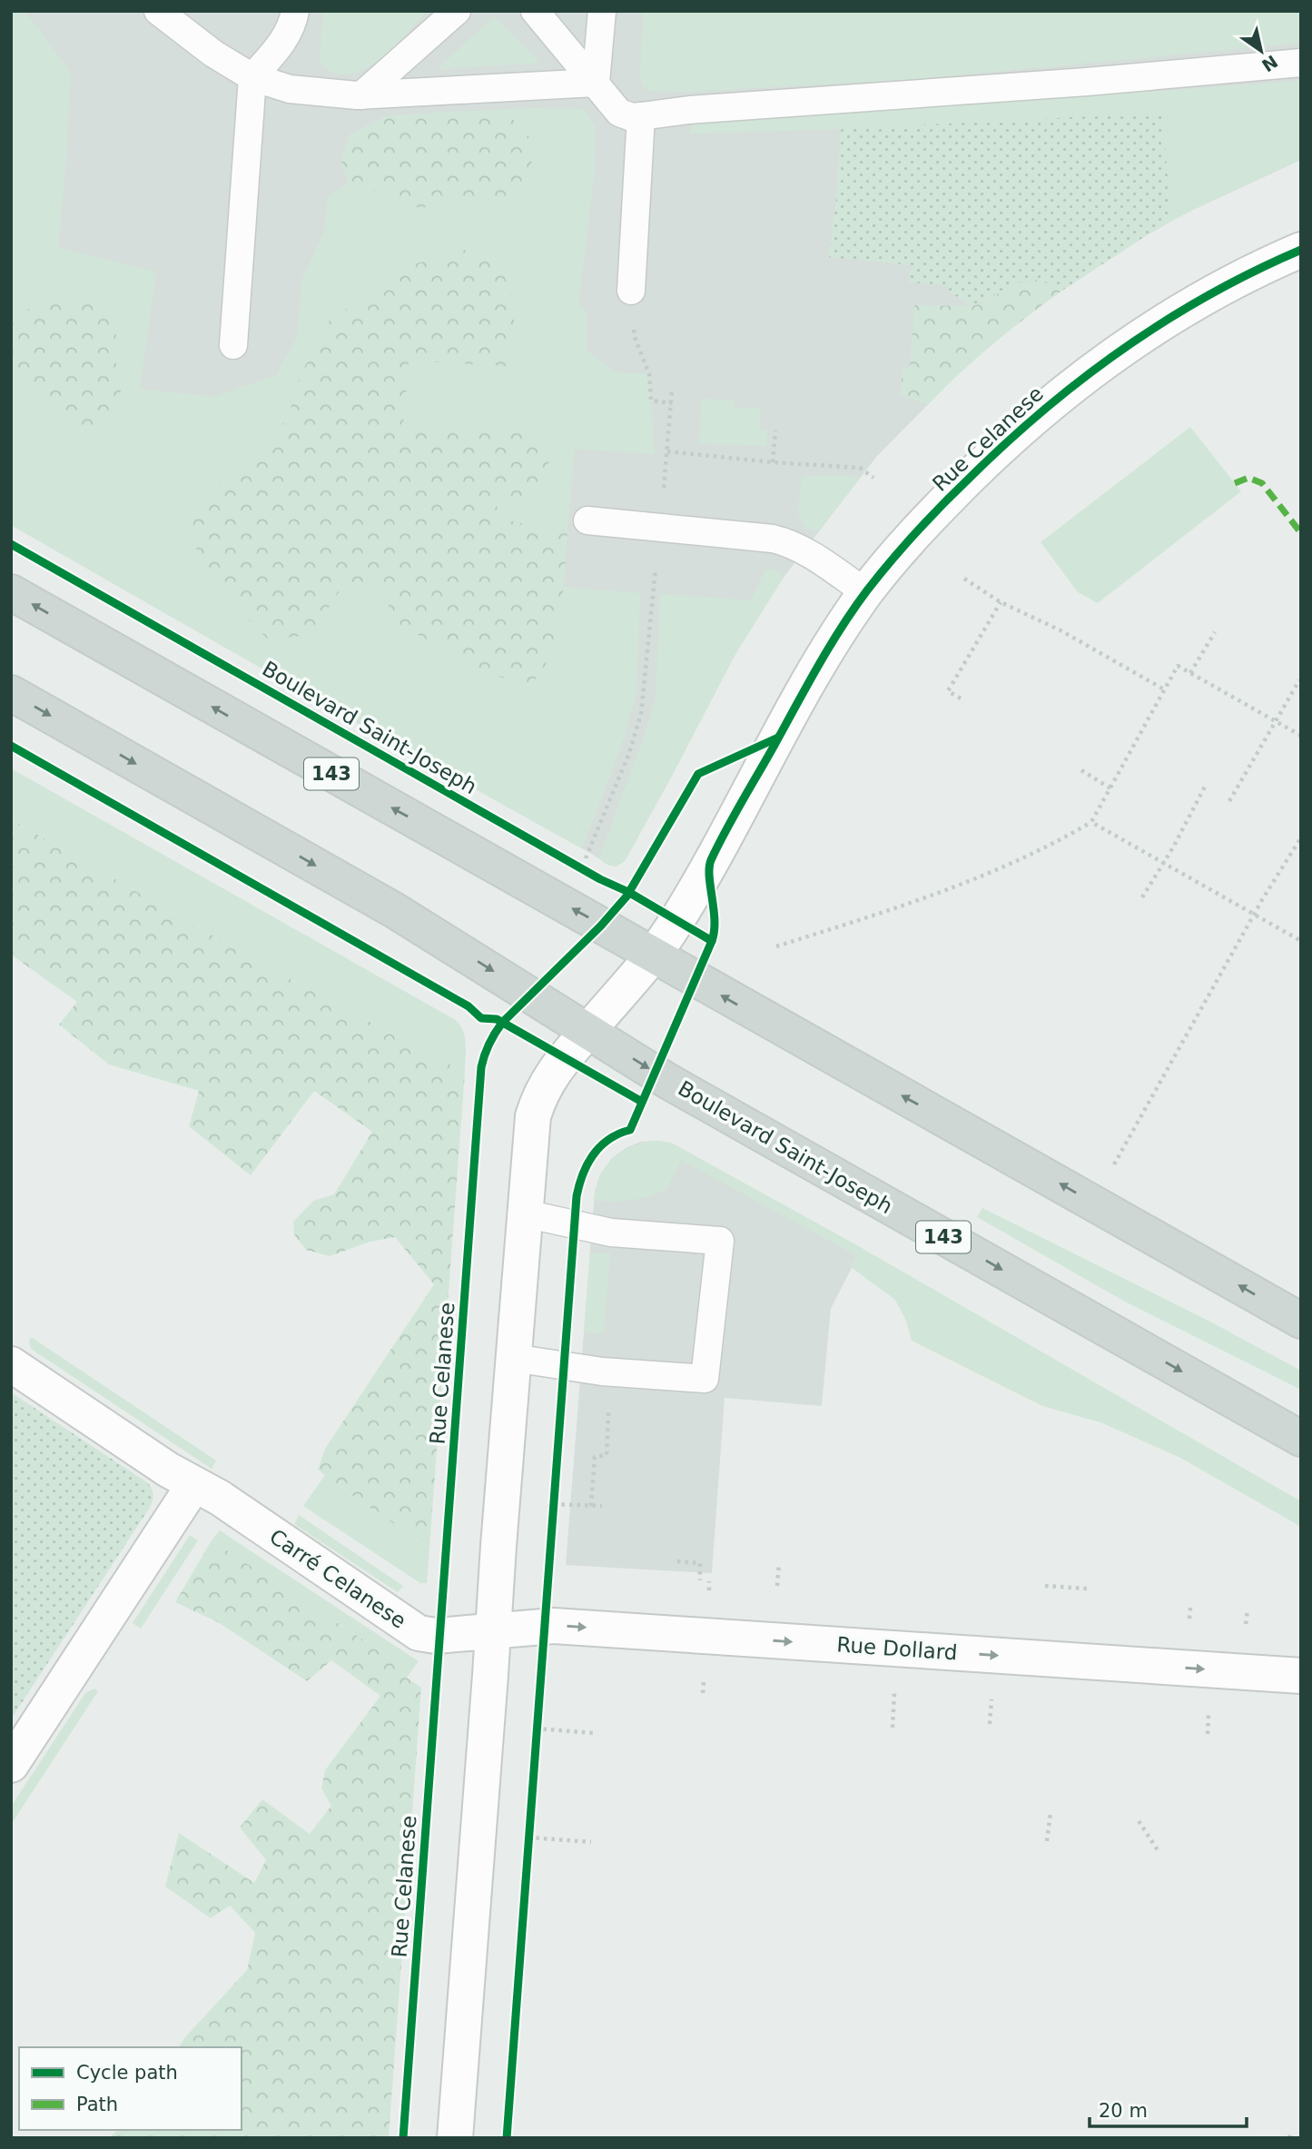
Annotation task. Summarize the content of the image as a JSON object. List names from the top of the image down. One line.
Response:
{"streets":{"main road":["Boulevard Saint-Joseph","143"],"street":["Rue Celanese","Carré Celanese","Rue Dollard"]},"crossings":[["Rue Celanese","Boulevard Saint-Joseph"],["Rue Celanese","143"],["Rue Celanese","Carré Celanese"],["Rue Celanese","Rue Dollard"],["Carré Celanese","Rue Dollard"]],"one_way":["Rue Dollard"],"legend":["Cycle path","Path"],"scale_bar":"20 m","north":"bottom right"}
